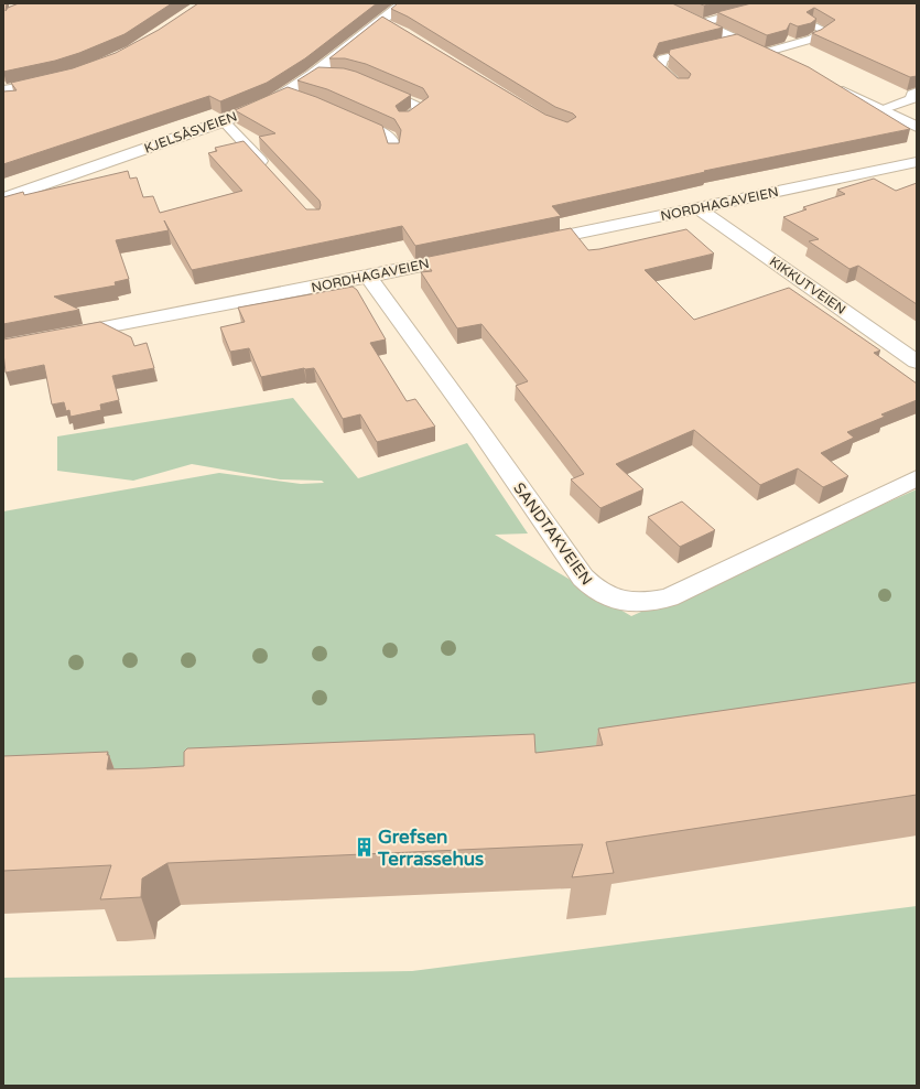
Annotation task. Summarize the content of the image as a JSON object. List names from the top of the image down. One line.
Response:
{"streets":{"street":["KJELSÅSVEIEN","NORDHAGAVEIEN","KIKKUTVEIEN","SANDTAKVEIEN"]},"crossings":[["NORDHAGAVEIEN","KIKKUTVEIEN"],["NORDHAGAVEIEN","SANDTAKVEIEN"]],"places":{"building":["Grefsen Terrassehus"]}}
